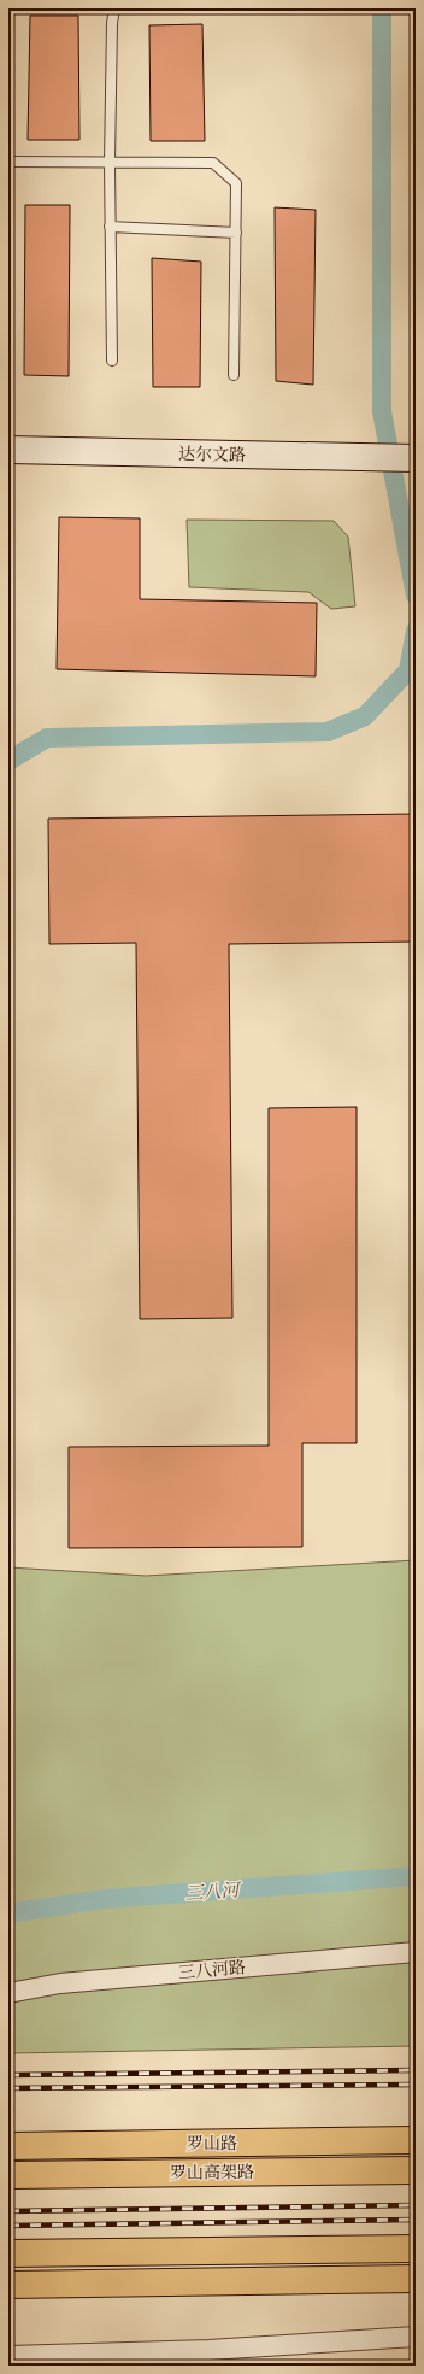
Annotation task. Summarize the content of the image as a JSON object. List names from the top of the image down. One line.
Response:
{"streets":{"main road":["罗山路","罗山高架路"],"street":["达尔文路","三八河路"]},"water":["三八河"]}
